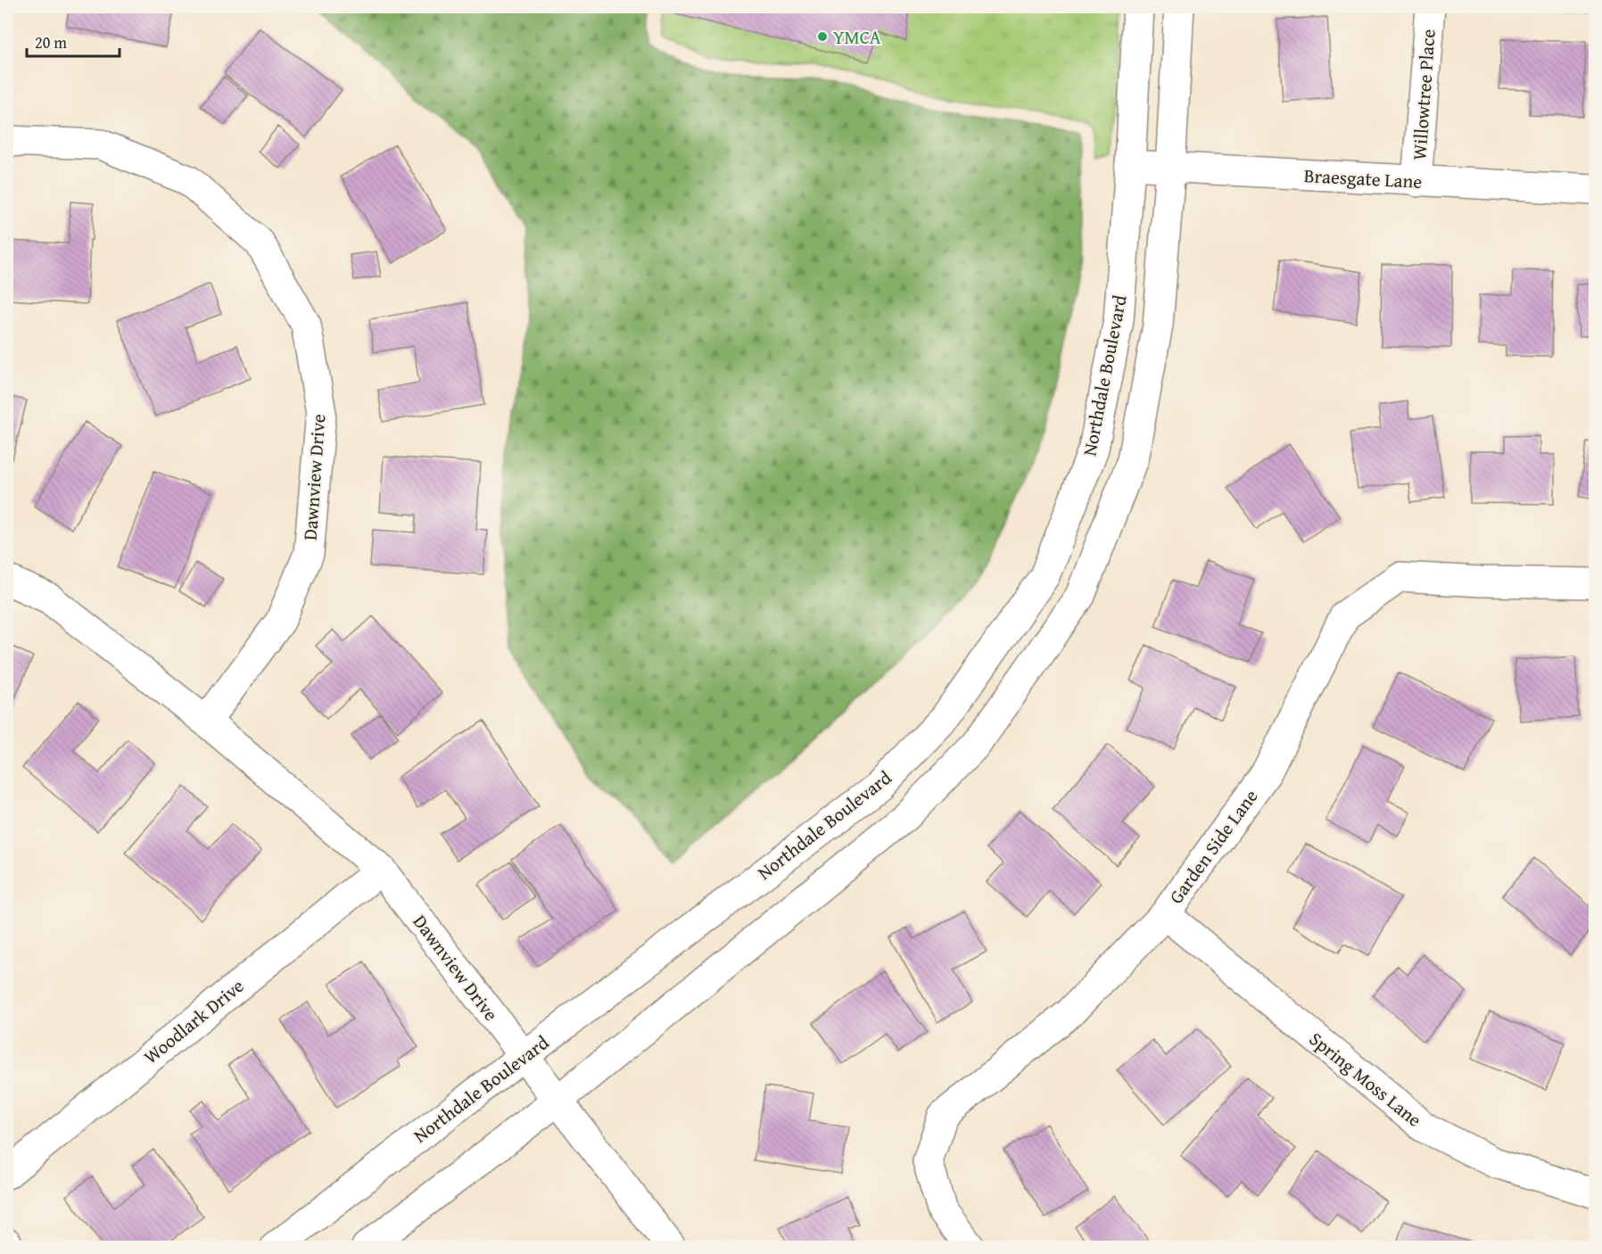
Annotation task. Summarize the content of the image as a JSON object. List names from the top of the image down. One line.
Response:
{"streets":{"street":["Willowtree Place","Braesgate Lane","Northdale Boulevard","Dawnview Drive","Garden Side Lane","Woodlark Drive","Spring Moss Lane"]},"crossings":[["Willowtree Place","Braesgate Lane"],["Braesgate Lane","Northdale Boulevard"],["Northdale Boulevard","Dawnview Drive"],["Dawnview Drive","Woodlark Drive"],["Garden Side Lane","Spring Moss Lane"]],"places":["YMCA"],"scale_bar":"20 m"}
